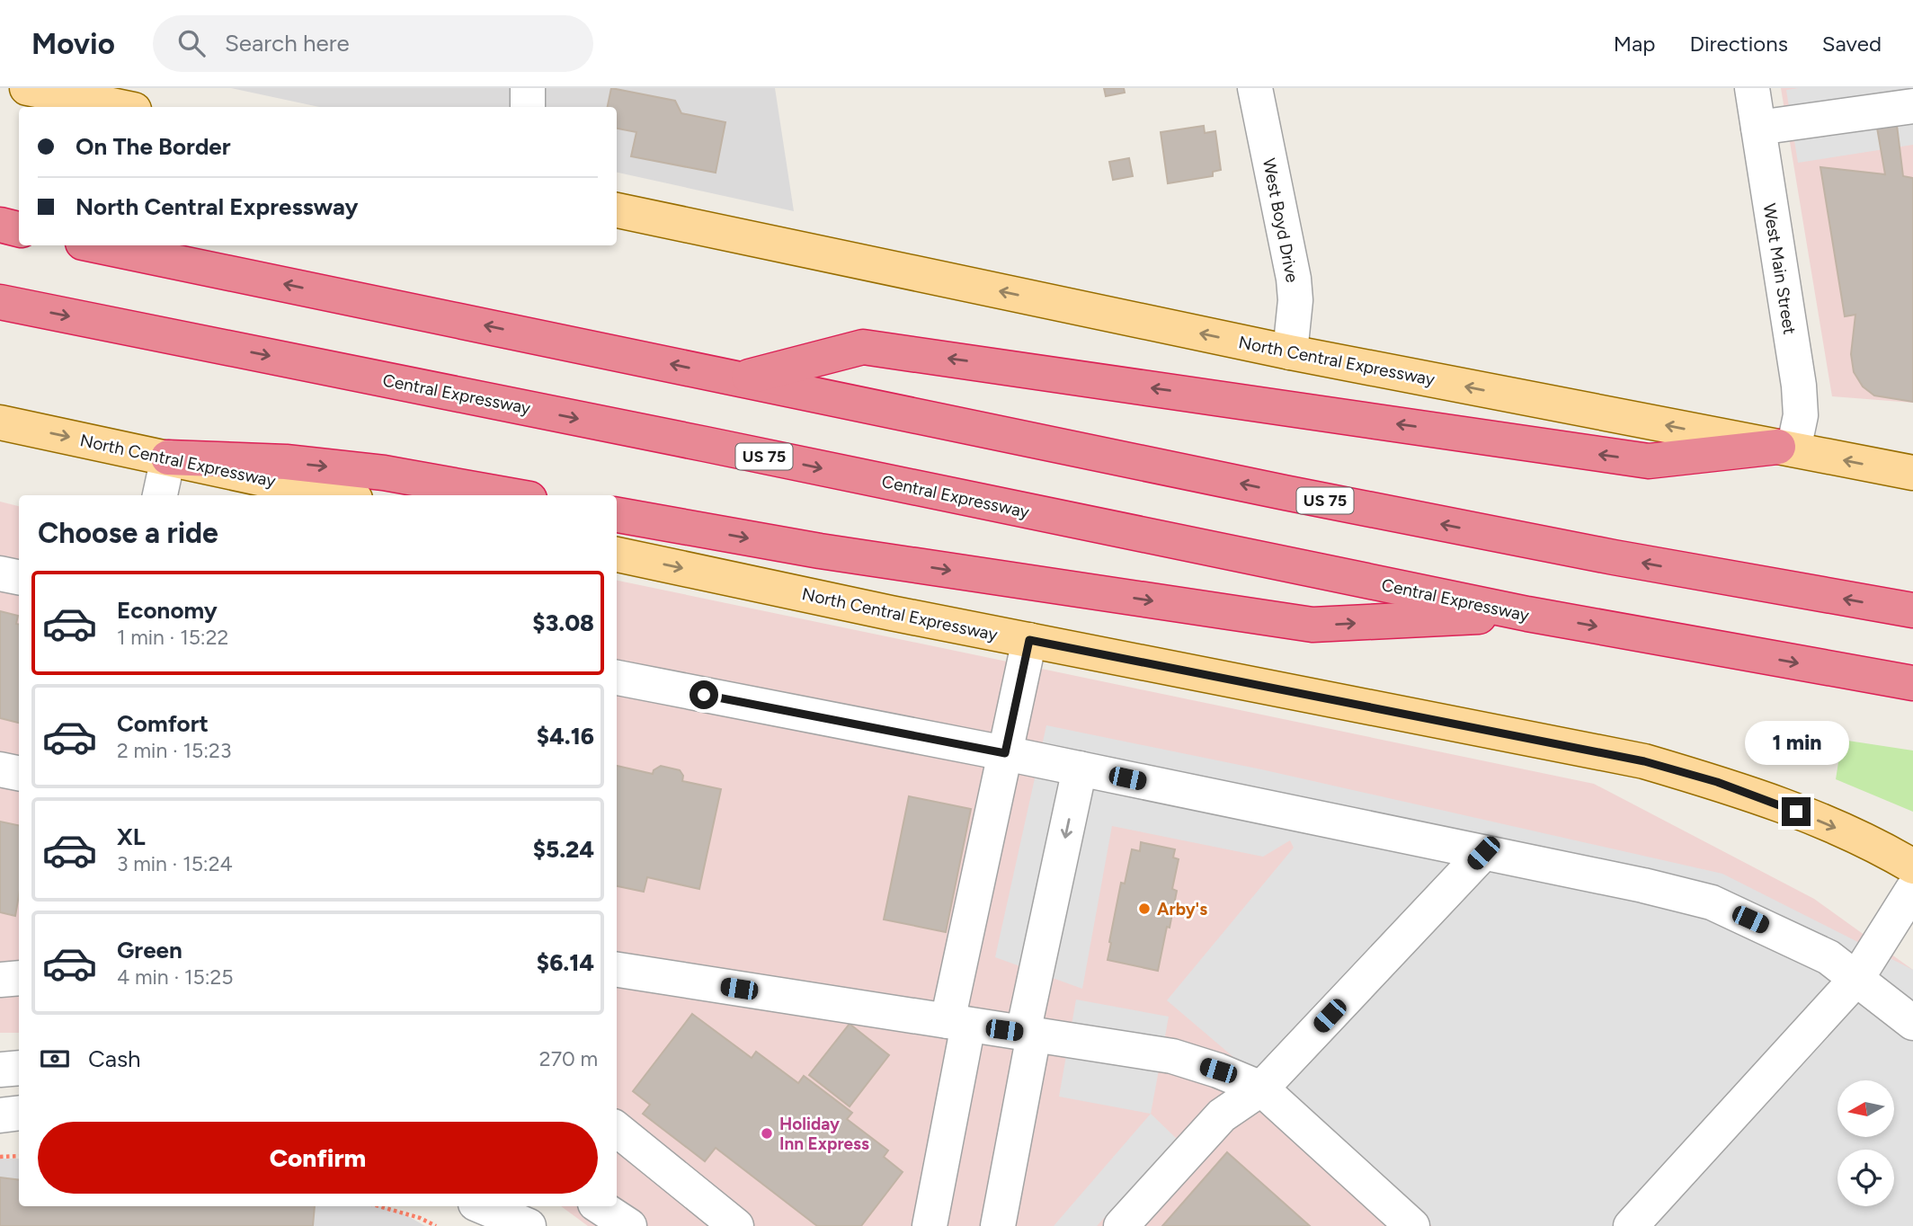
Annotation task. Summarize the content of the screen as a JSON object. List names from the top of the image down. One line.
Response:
{"streets":{"highway":["Central Expressway","US 75"],"main road":["North Central Expressway"],"street":["West Boyd Drive","West Main Street"]},"crossings":[["West Boyd Drive","North Central Expressway"],["West Main Street","North Central Expressway"]],"places":["Arby's","Holiday Inn Express"],"north":"left","page":{"header":"Movio","search":"Search here","nav":["Map","Directions","Saved"],"banner":["On The Border","North Central Expressway"],"heading":"Choose a ride","list":[{"name":"Economy","note":"1 min · 15:22","value":"$3.08"},{"name":"Comfort","note":"2 min · 15:23","value":"$4.16"},{"name":"XL","note":"3 min · 15:24","value":"$5.24"},{"name":"Green","note":"4 min · 15:25","value":"$6.14"}],"bubble":"1 min","pay":["Cash","270 m"],"buttons":"Confirm"}}
